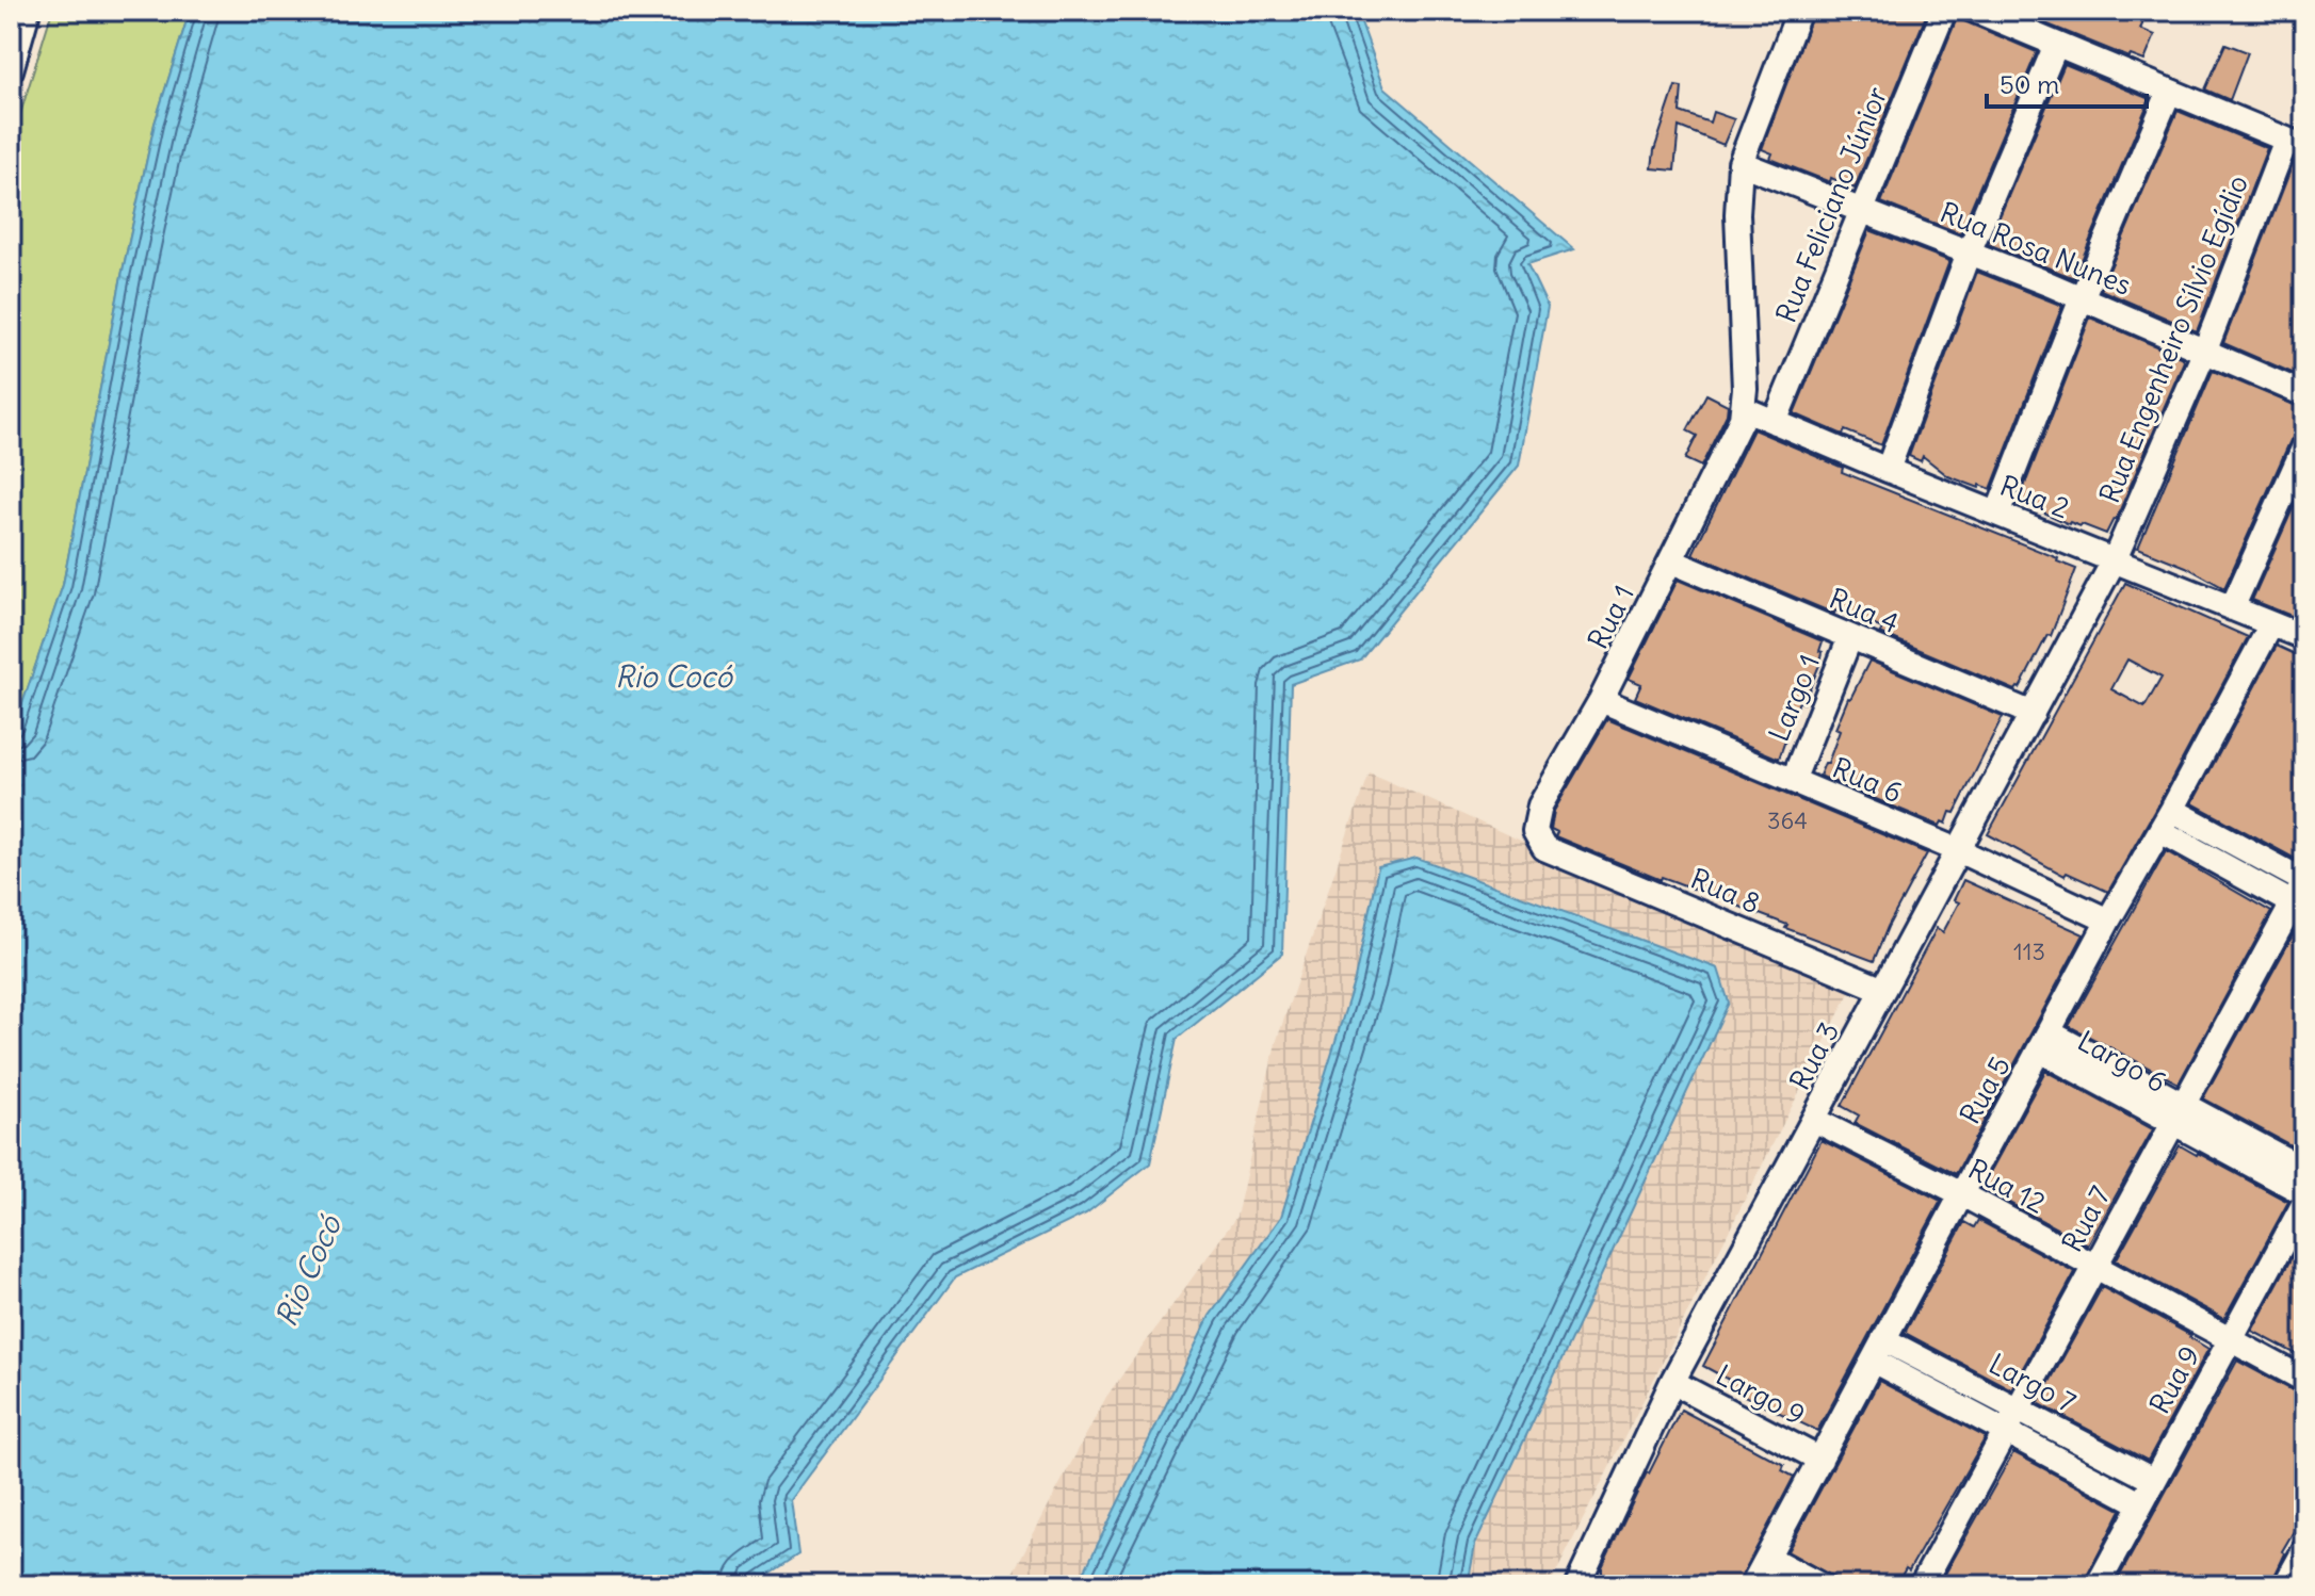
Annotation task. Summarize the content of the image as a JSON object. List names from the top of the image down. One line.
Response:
{"streets":{"street":["Rua Feliciano Júnior","Rua Rosa Nunes","Rua Engenheiro Sílvio Egídio","Rua 2","Rua 4","Rua 1","Largo 1","Rua 6","Rua 8","Rua 3","Largo 6","Rua 5","Rua 12","Rua 7","Rua 9","Largo 7","Largo 9"]},"crossings":[["Rua Feliciano Júnior","Rua Rosa Nunes"],["Rua Feliciano Júnior","Rua 2"],["Rua Rosa Nunes","Rua Engenheiro Sílvio Egídio"],["Rua Engenheiro Sílvio Egídio","Rua 2"],["Rua Engenheiro Sílvio Egídio","Rua 3"],["Rua 2","Rua 1"],["Rua 2","Rua 3"],["Rua 2","Rua 5"],["Rua 4","Rua 1"],["Rua 4","Largo 1"],["Rua 4","Rua 3"],["Rua 1","Rua 6"],["Rua 1","Rua 8"],["Largo 1","Rua 6"],["Rua 6","Rua 3"],["Rua 6","Rua 5"],["Rua 8","Rua 3"],["Rua 3","Rua 12"],["Rua 3","Largo 9"],["Largo 6","Rua 5"],["Largo 6","Rua 7"],["Rua 5","Rua 12"],["Rua 5","Largo 7"],["Rua 5","Largo 9"],["Rua 12","Rua 7"],["Rua 12","Rua 9"],["Rua 7","Largo 7"],["Rua 9","Largo 7"]],"water":["Rio Cocó"],"house_numbers":["364","113"],"scale_bar":"50 m"}
